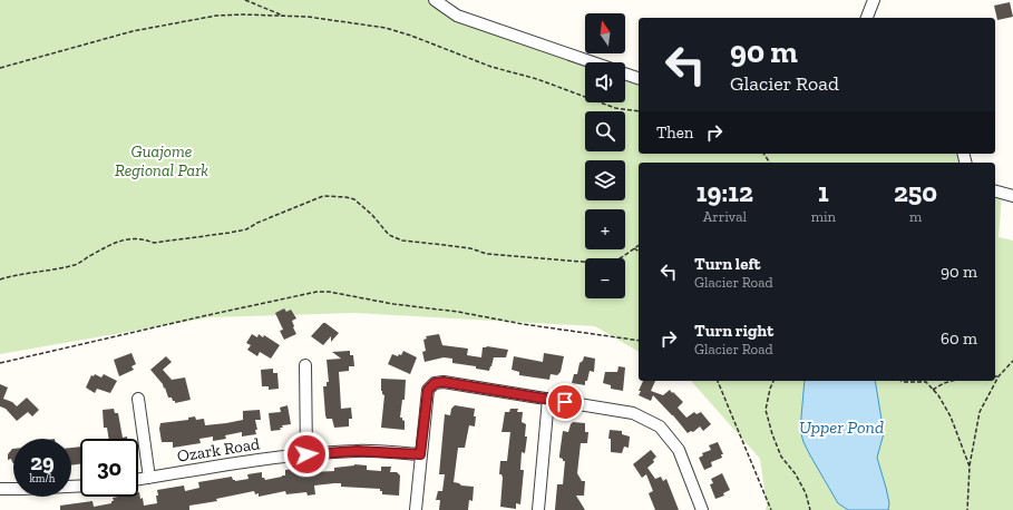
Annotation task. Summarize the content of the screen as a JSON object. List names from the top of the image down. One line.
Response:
{"streets":{"street":["Ozark Road"]},"water":["Upper Pond"],"parks":["Guajome Regional Park"],"north":"top","page":{"map_buttons":["+","−"],"turn":["90 m","Glacier Road"],"then":"Then","eta":["19:12","Arrival","1","min","250","m"],"list":[{"name":"Turn left","note":"Glacier Road","value":"90 m"},{"name":"Turn right","note":"Glacier Road","value":"60 m"}],"speed":"29 km/h","limit":"30"}}
